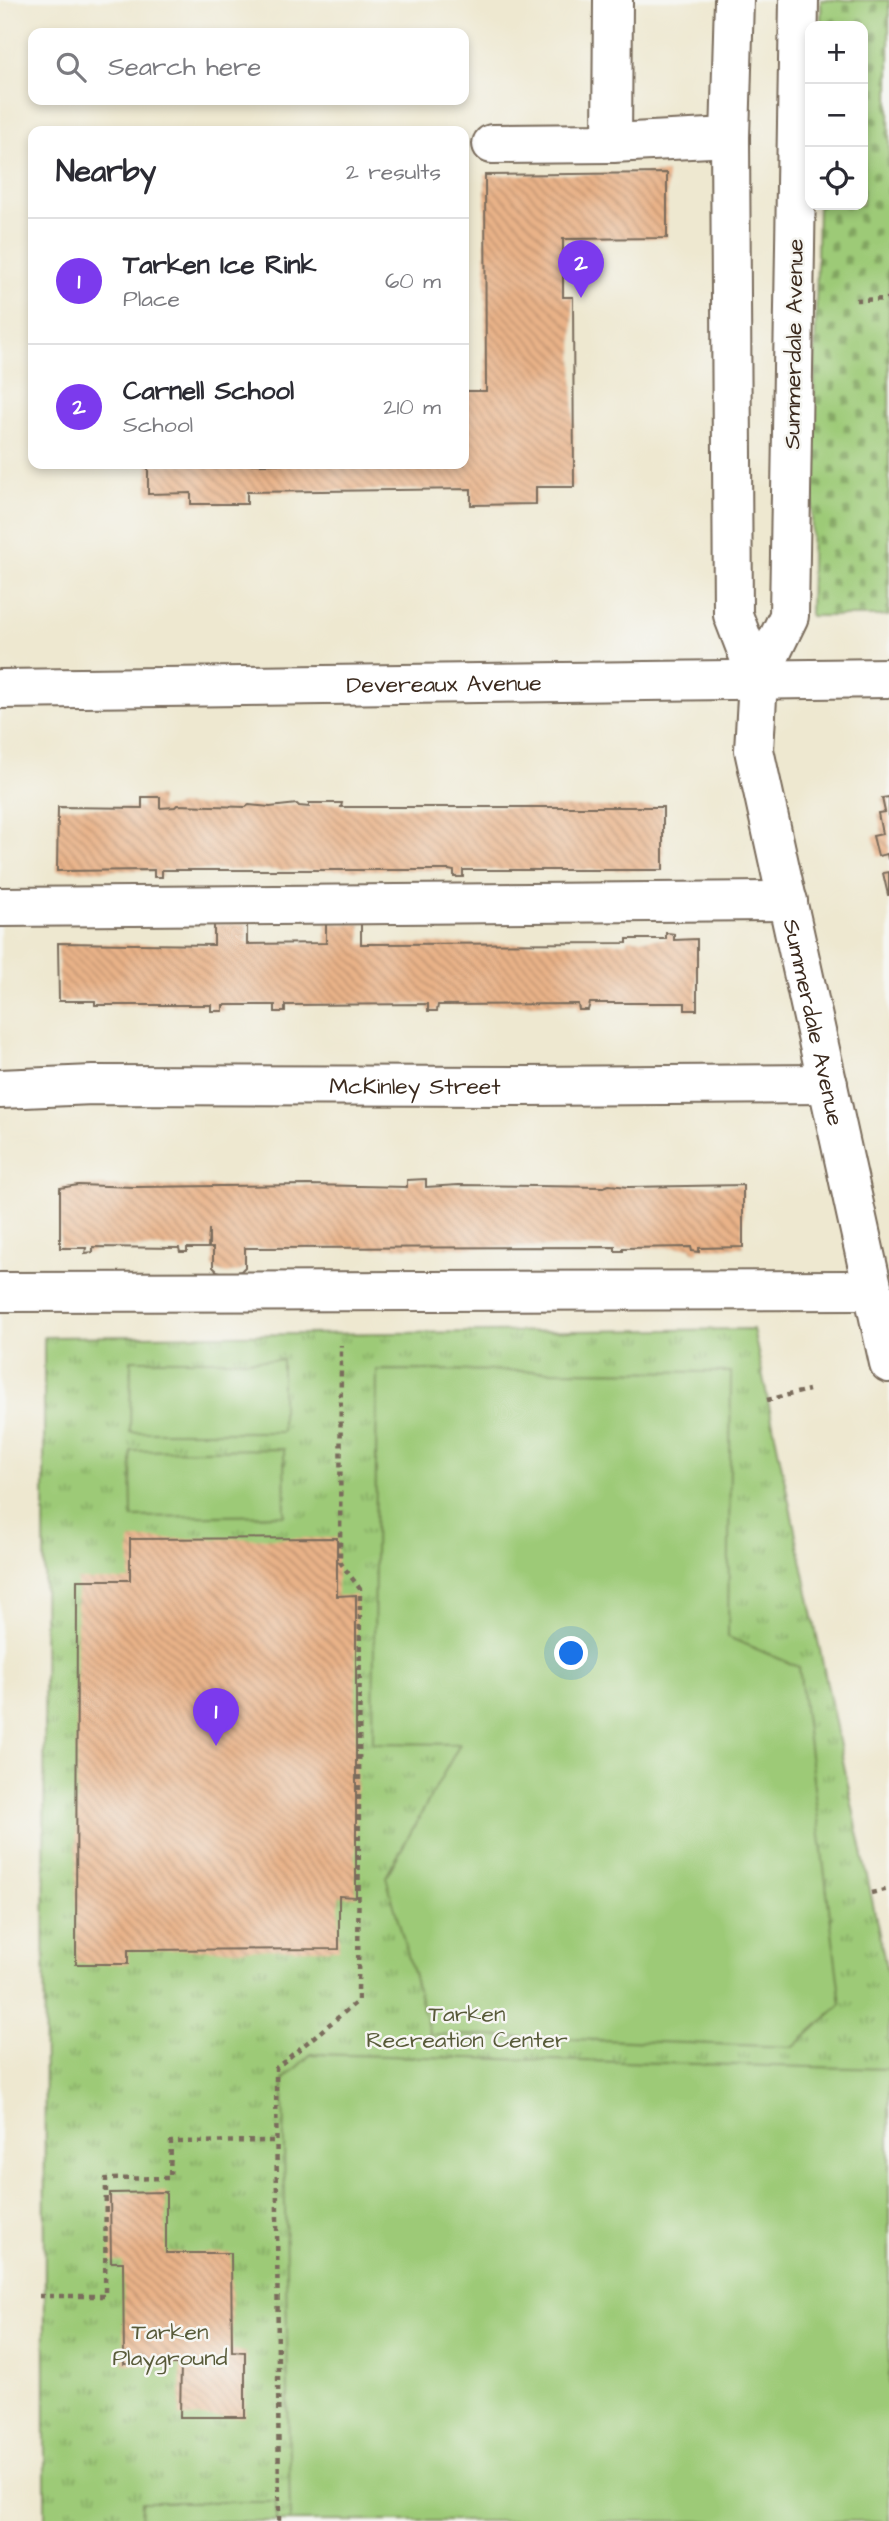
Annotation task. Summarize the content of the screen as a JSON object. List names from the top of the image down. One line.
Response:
{"streets":{"street":["Summerdale Avenue","Devereaux Avenue","McKinley Street"]},"crossings":[["Summerdale Avenue","Devereaux Avenue"],["Summerdale Avenue","McKinley Street"]],"parks":["Tarken Recreation Center","Tarken Playground"],"page":{"map_buttons":["+","−"],"search":"Search here","heading":["Nearby","2 results"],"list":[{"mark":"1","name":"Tarken Ice Rink","note":"Place","value":"60 m"},{"mark":"2","name":"Carnell School","note":"School","value":"210 m"}],"pins":["2","1"]}}
